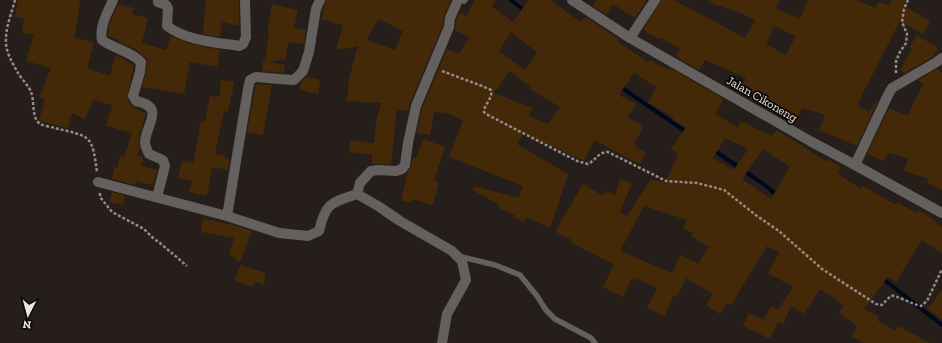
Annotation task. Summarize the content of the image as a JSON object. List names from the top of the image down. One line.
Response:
{"streets":{"street":["Jalan Cikoneng"]},"north":"bottom"}
